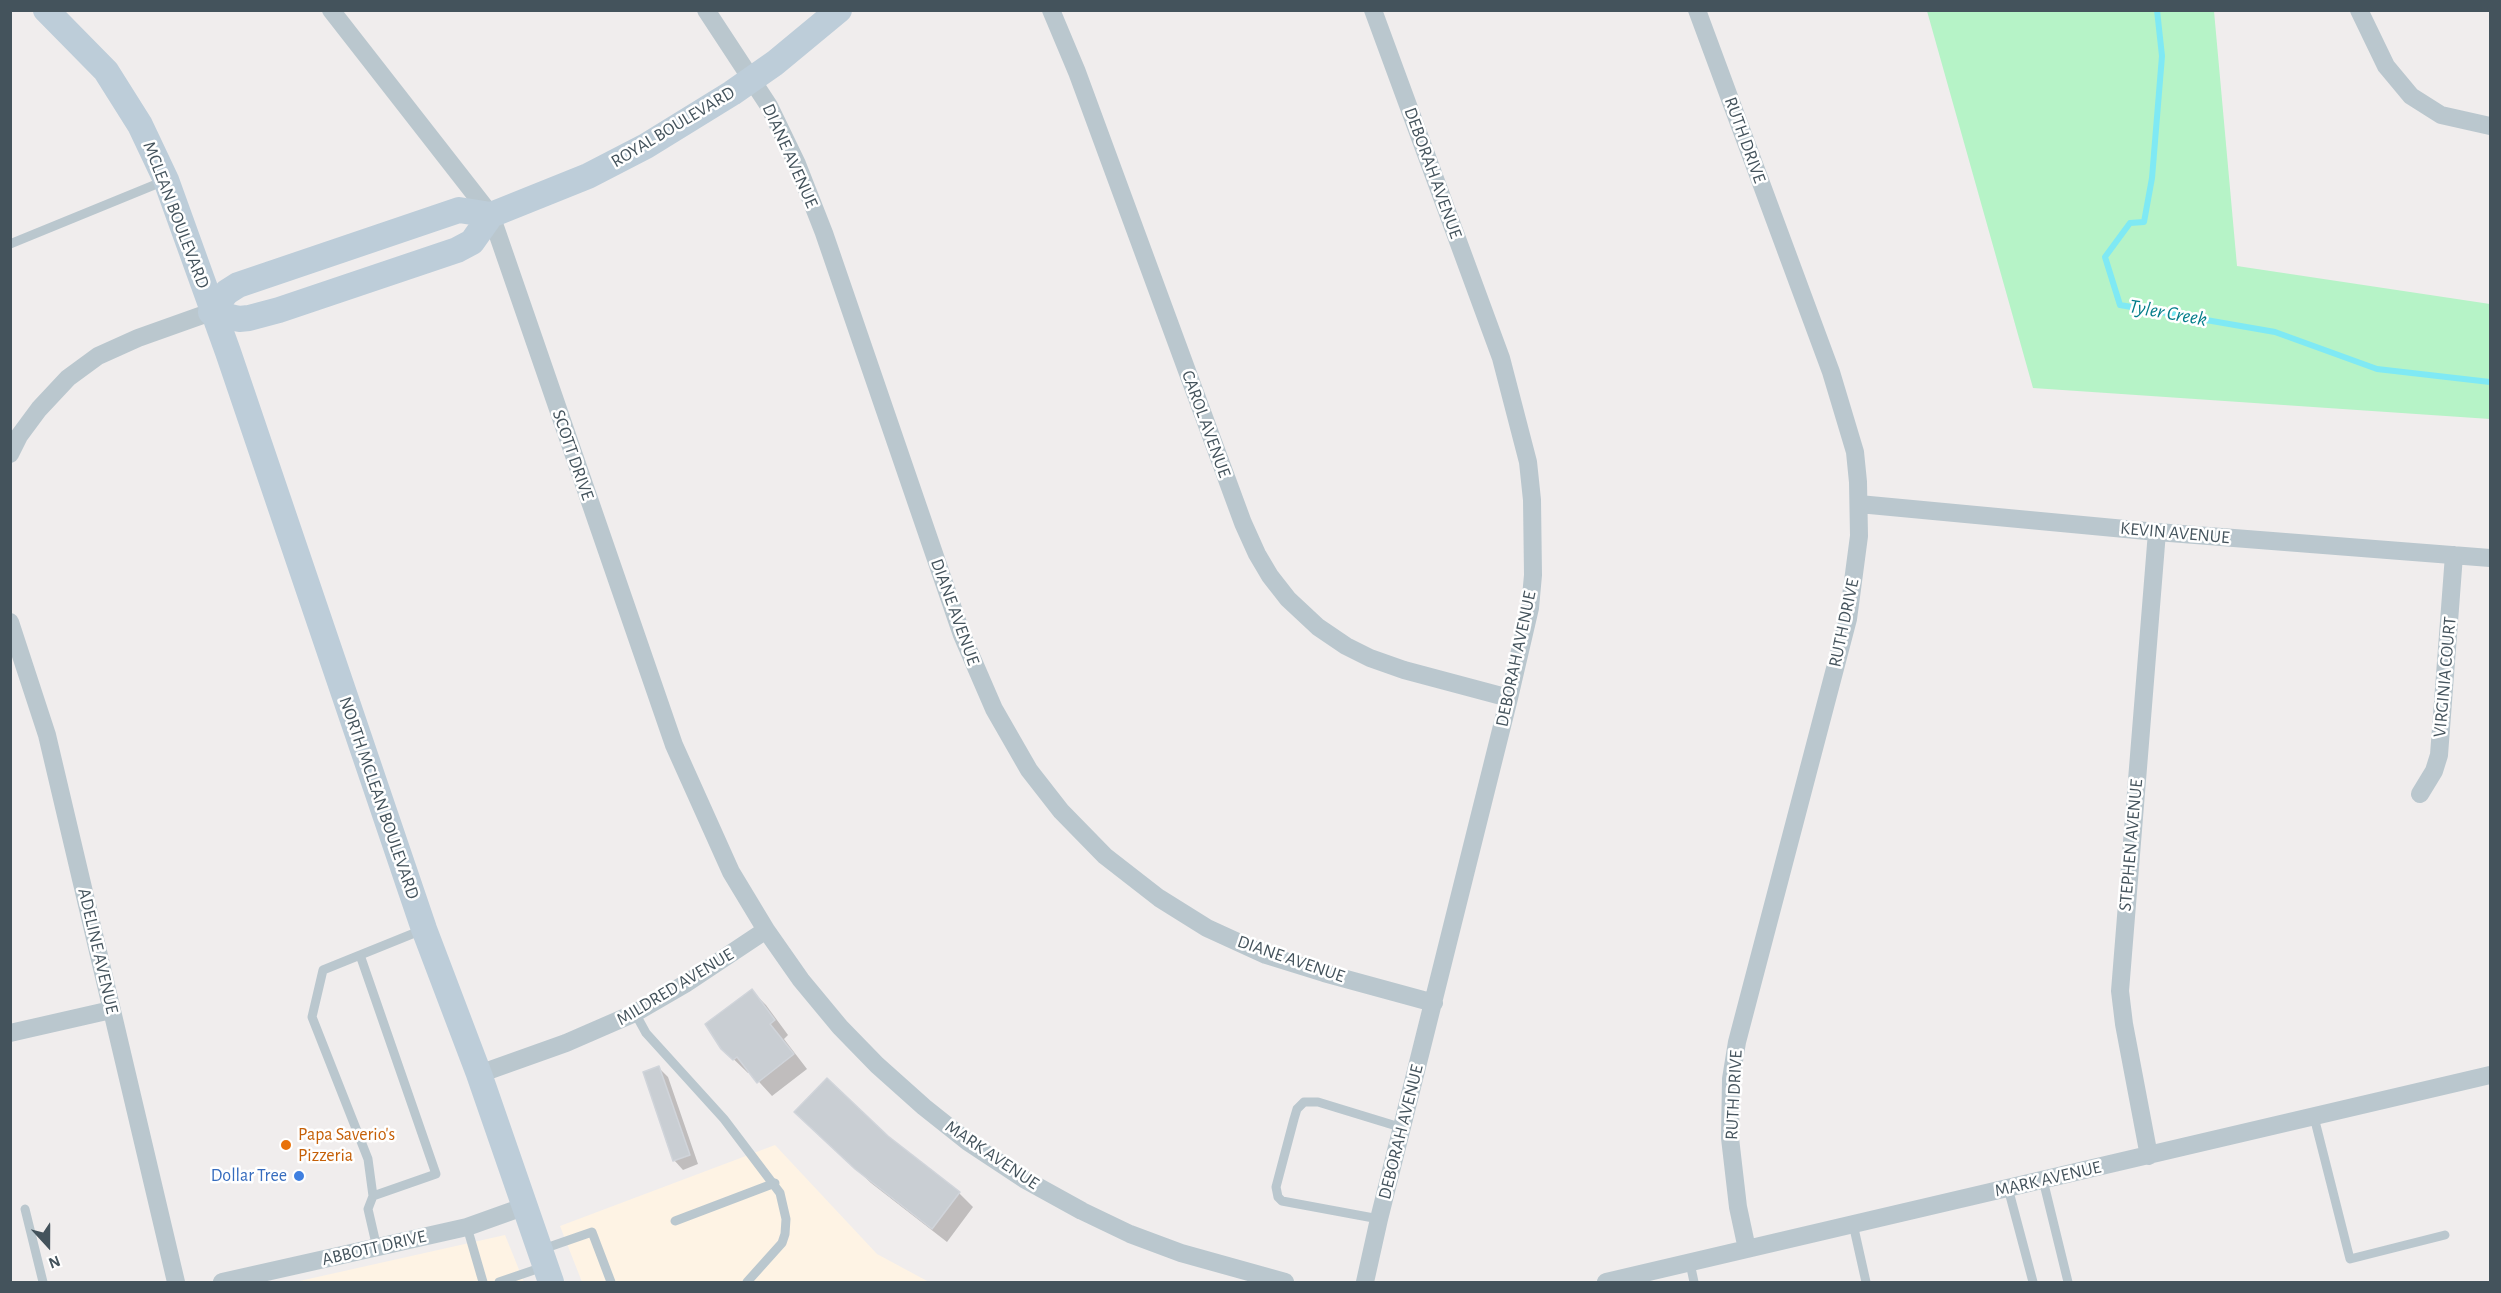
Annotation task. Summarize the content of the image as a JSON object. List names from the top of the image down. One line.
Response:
{"streets":{"main road":["ROYAL BOULEVARD","MCLEAN BOULEVARD","NORTH MCLEAN BOULEVARD"],"street":["RUTH DRIVE","DIANE AVENUE","DEBORAH AVENUE","CAROL AVENUE","SCOTT DRIVE","KEVIN AVENUE","VIRGINIA COURT","STEPHEN AVENUE","ADELINE AVENUE","MILDRED AVENUE","MARK AVENUE","ABBOTT DRIVE"]},"crossings":[["ROYAL BOULEVARD","DIANE AVENUE"],["ROYAL BOULEVARD","SCOTT DRIVE"],["RUTH DRIVE","KEVIN AVENUE"],["RUTH DRIVE","MARK AVENUE"],["DIANE AVENUE","DEBORAH AVENUE"],["DEBORAH AVENUE","CAROL AVENUE"],["MCLEAN BOULEVARD","NORTH MCLEAN BOULEVARD"],["SCOTT DRIVE","MILDRED AVENUE"],["SCOTT DRIVE","MARK AVENUE"],["KEVIN AVENUE","VIRGINIA COURT"],["KEVIN AVENUE","STEPHEN AVENUE"],["NORTH MCLEAN BOULEVARD","MILDRED AVENUE"],["NORTH MCLEAN BOULEVARD","ABBOTT DRIVE"],["STEPHEN AVENUE","MARK AVENUE"],["MILDRED AVENUE","MARK AVENUE"]],"water":["Tyler Creek"],"places":["Papa Saverio's Pizzeria","Dollar Tree"],"north":"bottom"}
